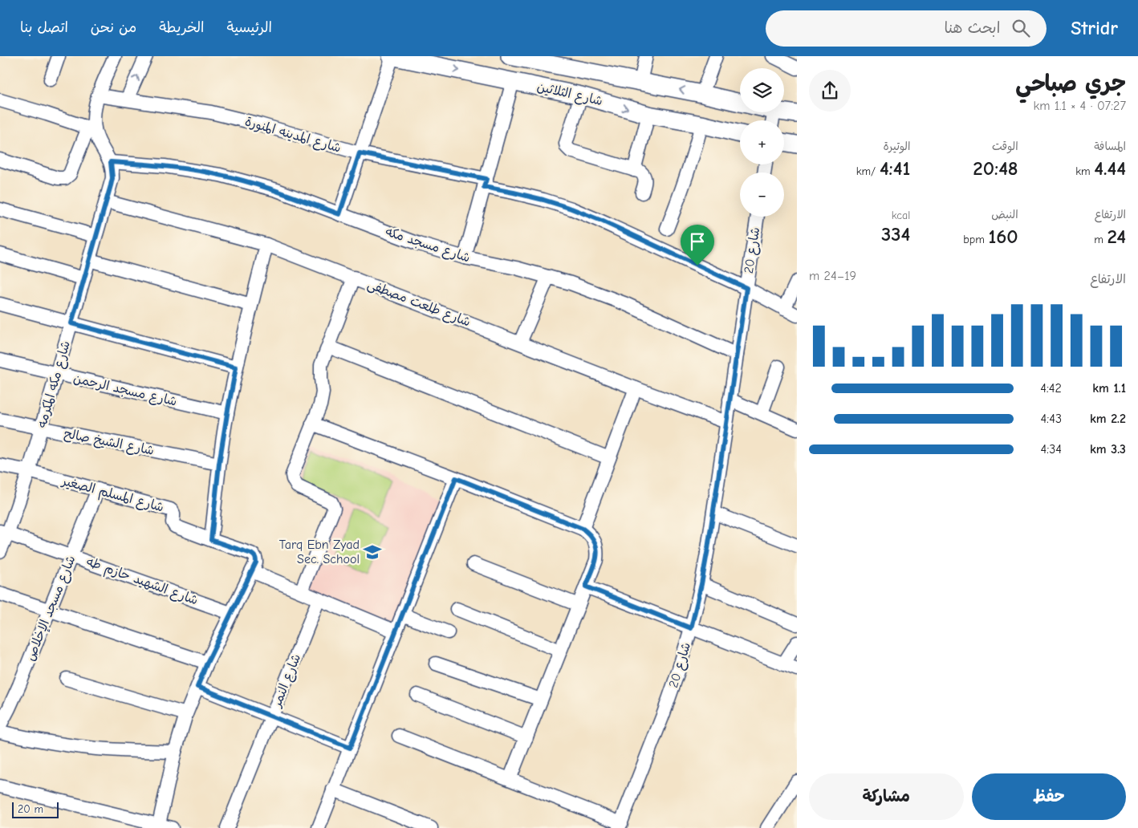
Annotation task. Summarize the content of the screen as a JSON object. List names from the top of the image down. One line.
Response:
{"streets":{"street":["شارع الثلاثين","شارع المدينه المنورة","شارع مسجد مكه","شارع 20","شارع طلعت مصطفى","شارع مكه المكرمه","شارع مسجد الرحمن","شارع الشيخ صالح","شارع المسلم الصغير","شارع الشهيد حازم طه","شارع مسجد الإخلاص","شارع النمر"]},"crossings":[["شارع المدينه المنورة","شارع 20"],["شارع المدينه المنورة","شارع مكه المكرمه"],["شارع مسجد مكه","شارع 20"],["شارع مسجد مكه","شارع مكه المكرمه"],["شارع 20","شارع طلعت مصطفى"],["شارع طلعت مصطفى","شارع مكه المكرمه"],["شارع مكه المكرمه","شارع مسجد الرحمن"],["شارع مكه المكرمه","شارع الشيخ صالح"],["شارع مكه المكرمه","شارع المسلم الصغير"],["شارع مكه المكرمه","شارع الشهيد حازم طه"],["شارع المسلم الصغير","شارع مسجد الإخلاص"],["شارع الشهيد حازم طه","شارع مسجد الإخلاص"]],"places":{"school or university":["Tarq Ebn Zyad Sec. School"]},"scale_bar":"20 m","page":{"header":"Stridr","search":"ابحث هنا","nav":["الرئيسية","الخريطة","من نحن","اتصل بنا"],"heading":["جري صباحي","07:27 · 4 × 1.1 km"],"map_buttons":["+","−"],"stats":[["المسافة","4.44 km"],["الوقت","20:48"],["الوتيرة","4:41 /km"],["الارتفاع","24 m"],["النبض","160 bpm"],["kcal","334"]],"chart":["الارتفاع","19–24 m"],"list":[{"name":"1.1 km","note":"4:42"},{"name":"2.2 km","note":"4:43"},{"name":"3.3 km","note":"4:34"}],"buttons":["حفظ","مشاركة"],"scale":"20 m"}}
